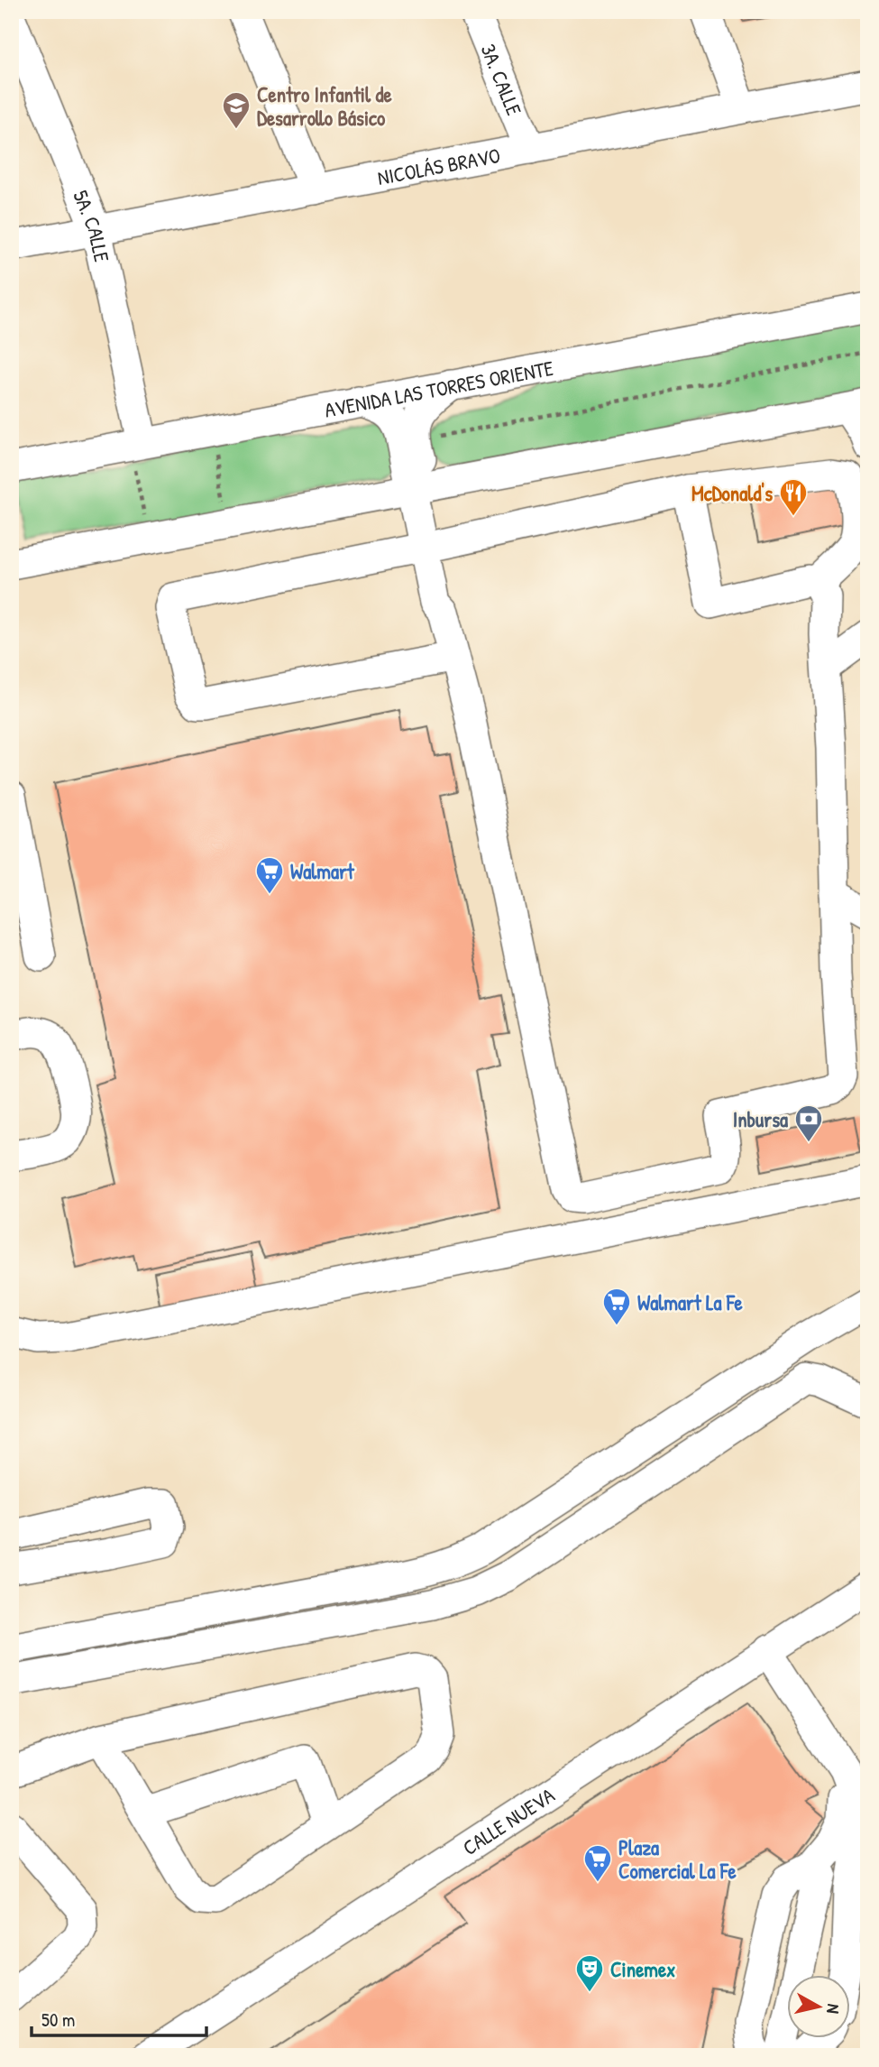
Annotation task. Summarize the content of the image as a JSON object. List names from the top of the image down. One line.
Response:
{"streets":{"street":["3A. CALLE","NICOLÁS BRAVO","5A. CALLE","AVENIDA LAS TORRES ORIENTE","CALLE NUEVA"]},"crossings":[["3A. CALLE","NICOLÁS BRAVO"],["NICOLÁS BRAVO","5A. CALLE"],["5A. CALLE","AVENIDA LAS TORRES ORIENTE"]],"places":{"school or university":["Centro Infantil de Desarrollo Básico"],"restaurant":["McDonald's"],"supermarket":["Walmart","Walmart La Fe","Plaza Comercial La Fe"],"bank":["Inbursa"],"theatre":["Cinemex"]},"scale_bar":"50 m","north":"right"}
